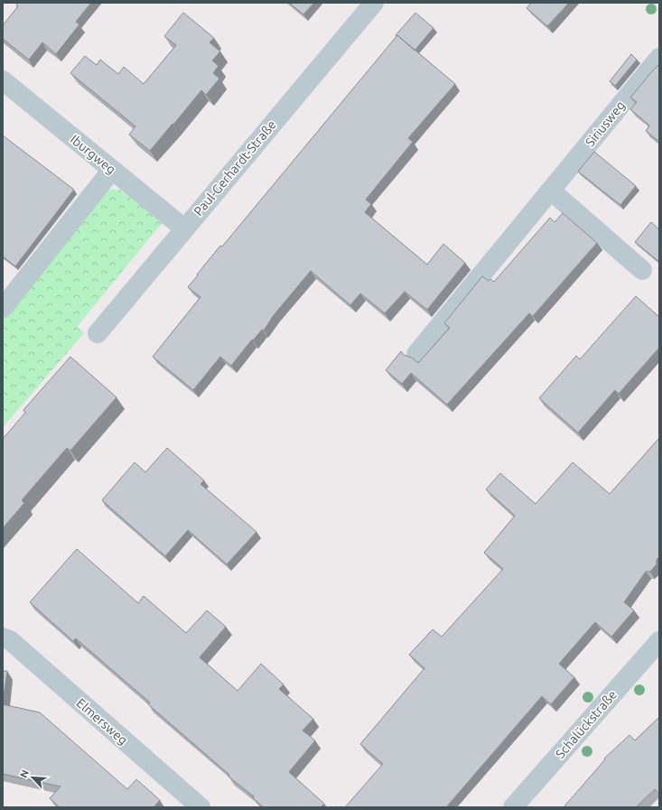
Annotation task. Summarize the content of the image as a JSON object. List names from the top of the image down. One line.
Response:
{"streets":{"street":["Siriusweg","Iburgweg","Paul-Gerhardt-Straße","Elmersweg","Schalückstraße"]},"crossings":[["Iburgweg","Paul-Gerhardt-Straße"]],"north":"top left"}
